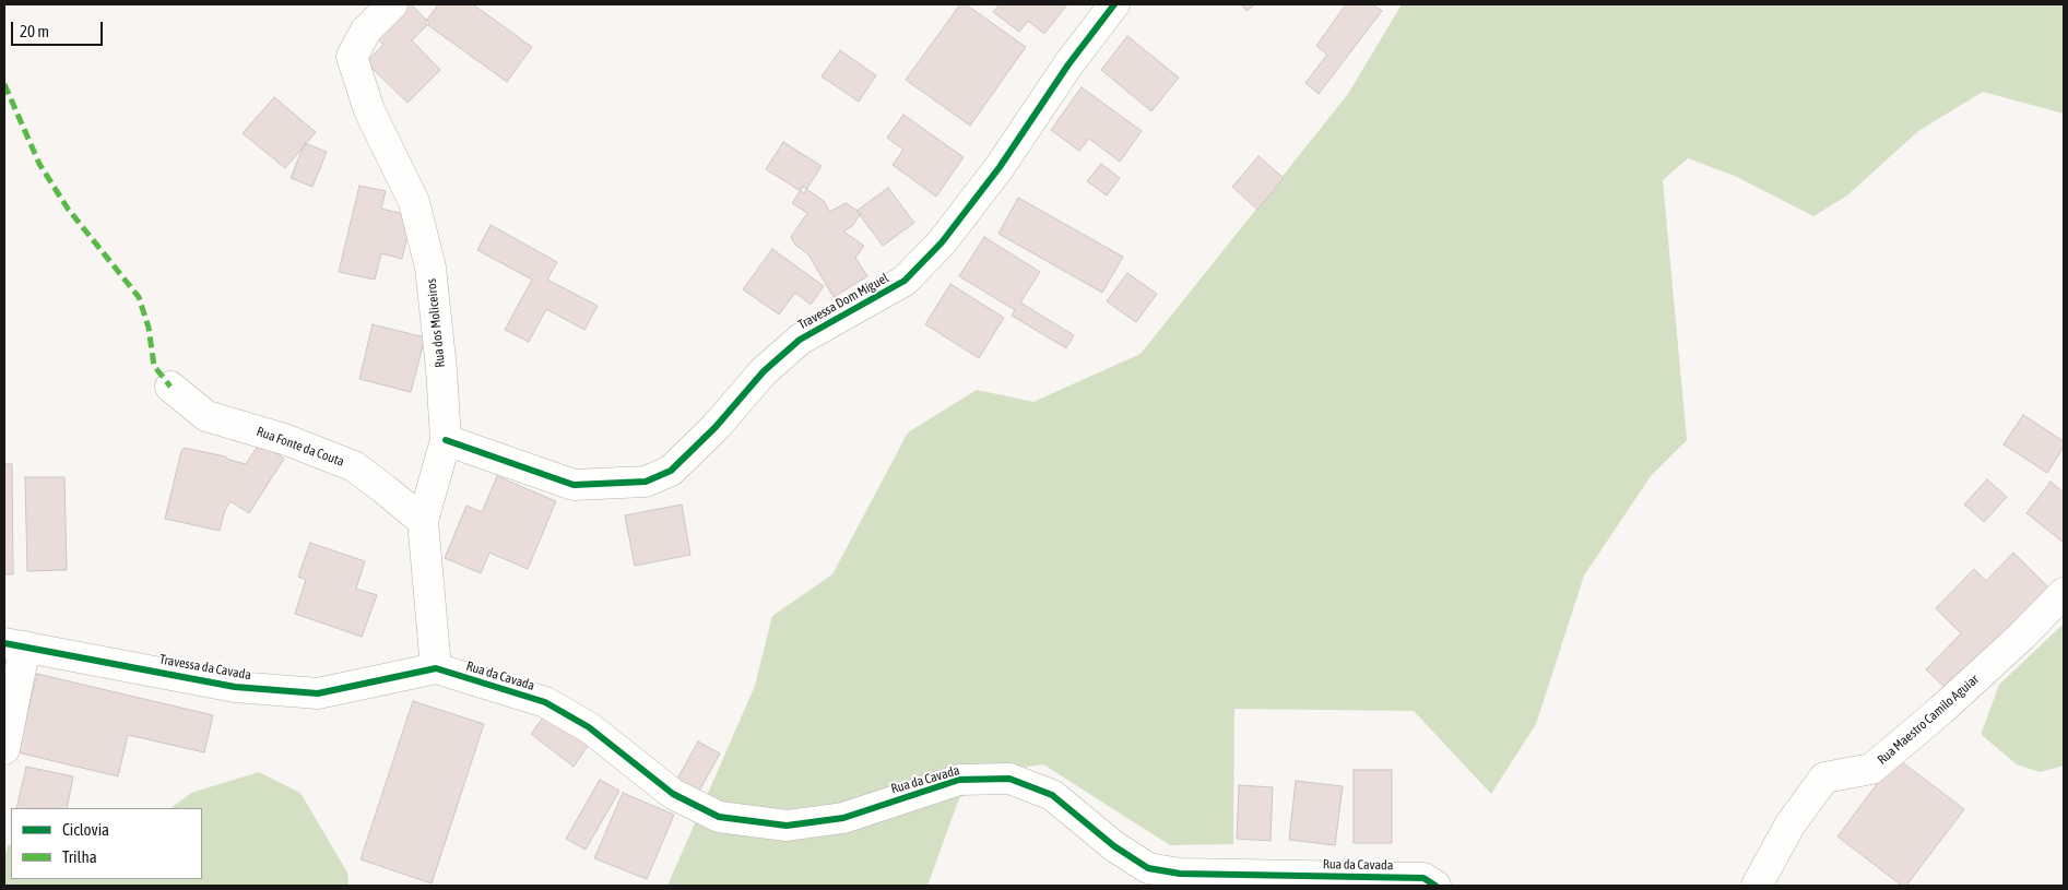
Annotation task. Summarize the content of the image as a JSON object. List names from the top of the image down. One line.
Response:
{"streets":{"street":["Travessa Dom Miguel","Rua dos Moliceiros","Rua Fonte da Couta","Travessa da Cavada","Rua da Cavada","Rua Maestro Camilo Aguiar"]},"crossings":[["Travessa Dom Miguel","Rua dos Moliceiros"],["Rua dos Moliceiros","Rua Fonte da Couta"],["Rua dos Moliceiros","Travessa da Cavada"],["Rua dos Moliceiros","Rua da Cavada"],["Travessa da Cavada","Rua da Cavada"]],"legend":["Ciclovia","Trilha"],"scale_bar":"20 m"}
